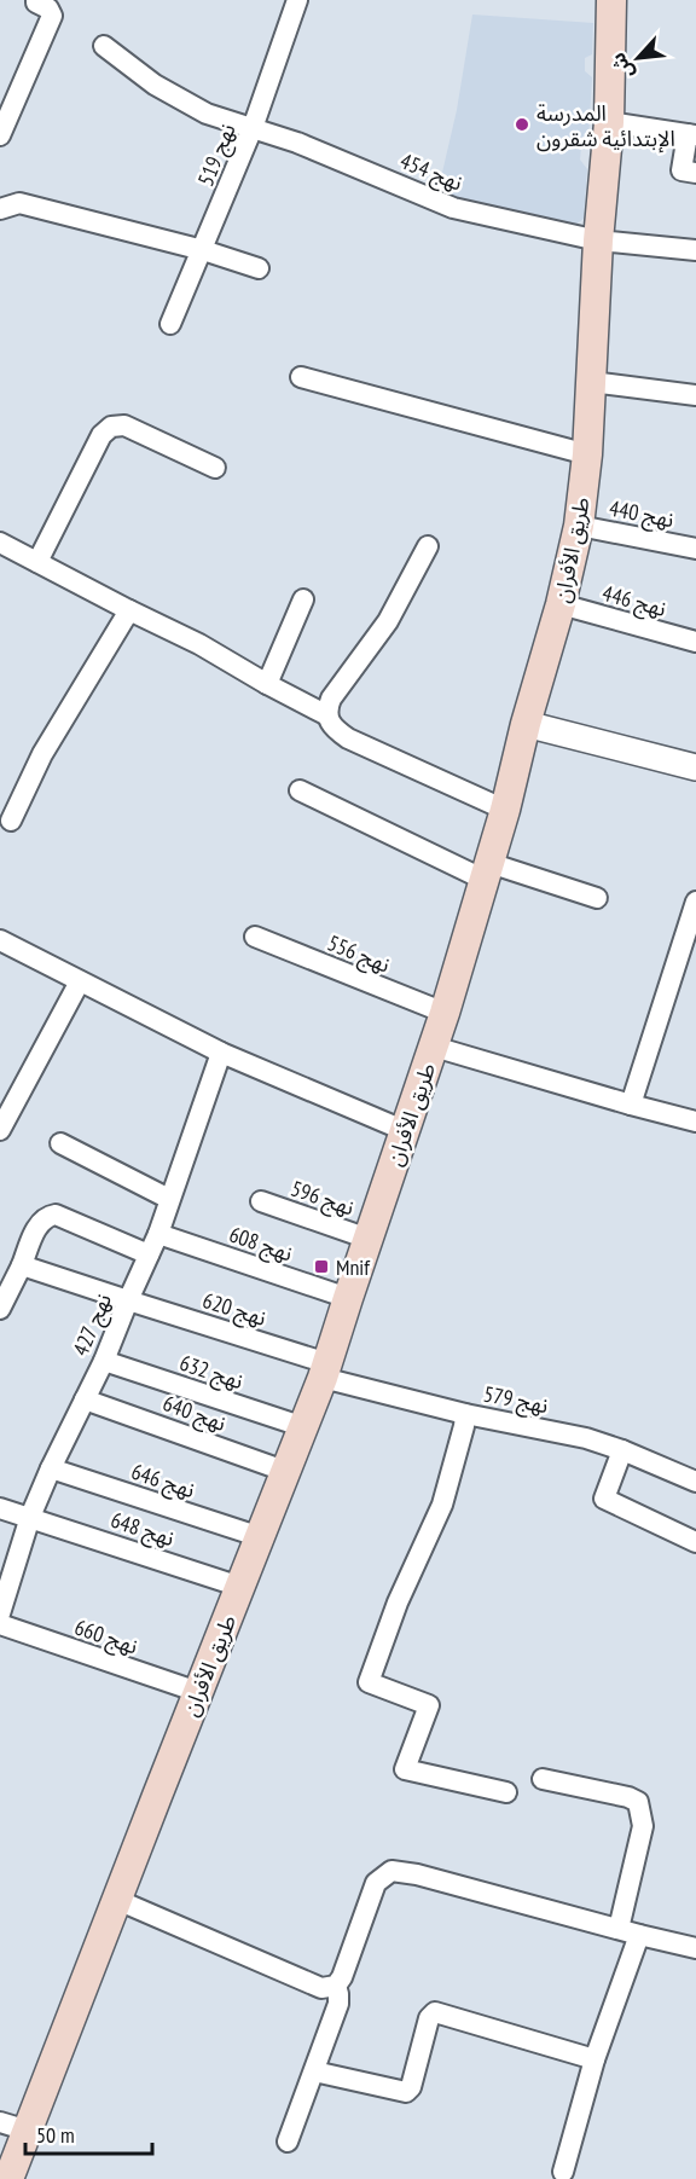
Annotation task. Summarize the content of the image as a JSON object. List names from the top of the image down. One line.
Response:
{"streets":{"main road":["طريق الأفران"],"street":["نهج 519","نهج 454","نهج 440","نهج 446","نهج 556","نهج 596","نهج 608","نهج 620","نهج 427","نهج 632","نهج 579","نهج 640","نهج 646","نهج 648","نهج 660"]},"crossings":[["نهج 519","نهج 454"],["نهج 454","طريق الأفران"],["نهج 440","طريق الأفران"],["طريق الأفران","نهج 446"],["طريق الأفران","نهج 556"],["طريق الأفران","نهج 596"],["طريق الأفران","نهج 608"],["طريق الأفران","نهج 620"],["طريق الأفران","نهج 632"],["طريق الأفران","نهج 579"],["طريق الأفران","نهج 640"],["طريق الأفران","نهج 646"],["طريق الأفران","نهج 648"],["طريق الأفران","نهج 660"],["نهج 608","نهج 427"],["نهج 620","نهج 427"],["نهج 620","نهج 579"],["نهج 427","نهج 632"],["نهج 427","نهج 640"],["نهج 427","نهج 646"],["نهج 427","نهج 648"]],"places":{"other":["المدرسة الإبتدائية شقرون"],"transit":["Mnif"]},"scale_bar":"50 m","north":"bottom left"}
